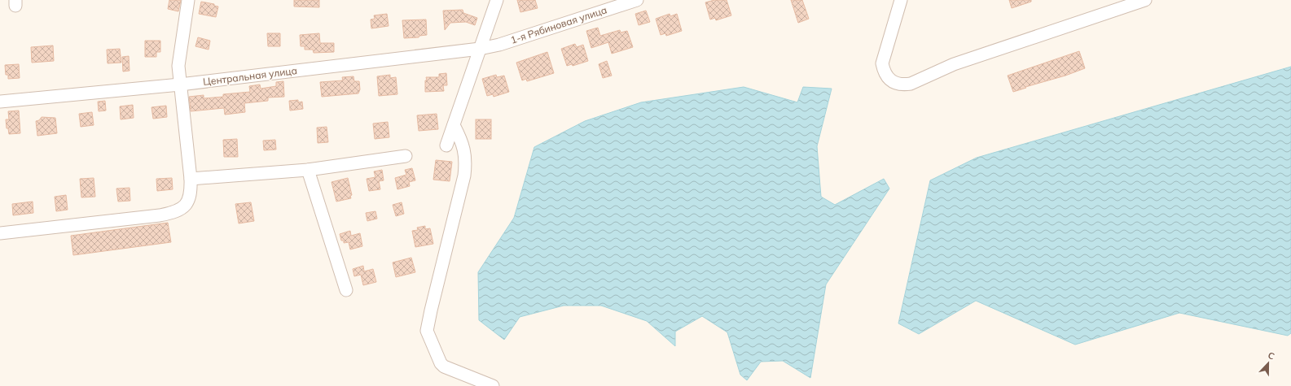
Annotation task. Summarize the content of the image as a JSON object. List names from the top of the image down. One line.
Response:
{"streets":{"street":["1-я Рябиновая улица","Центральная улица"]},"crossings":[["1-я Рябиновая улица","Центральная улица"]],"north":"top"}
